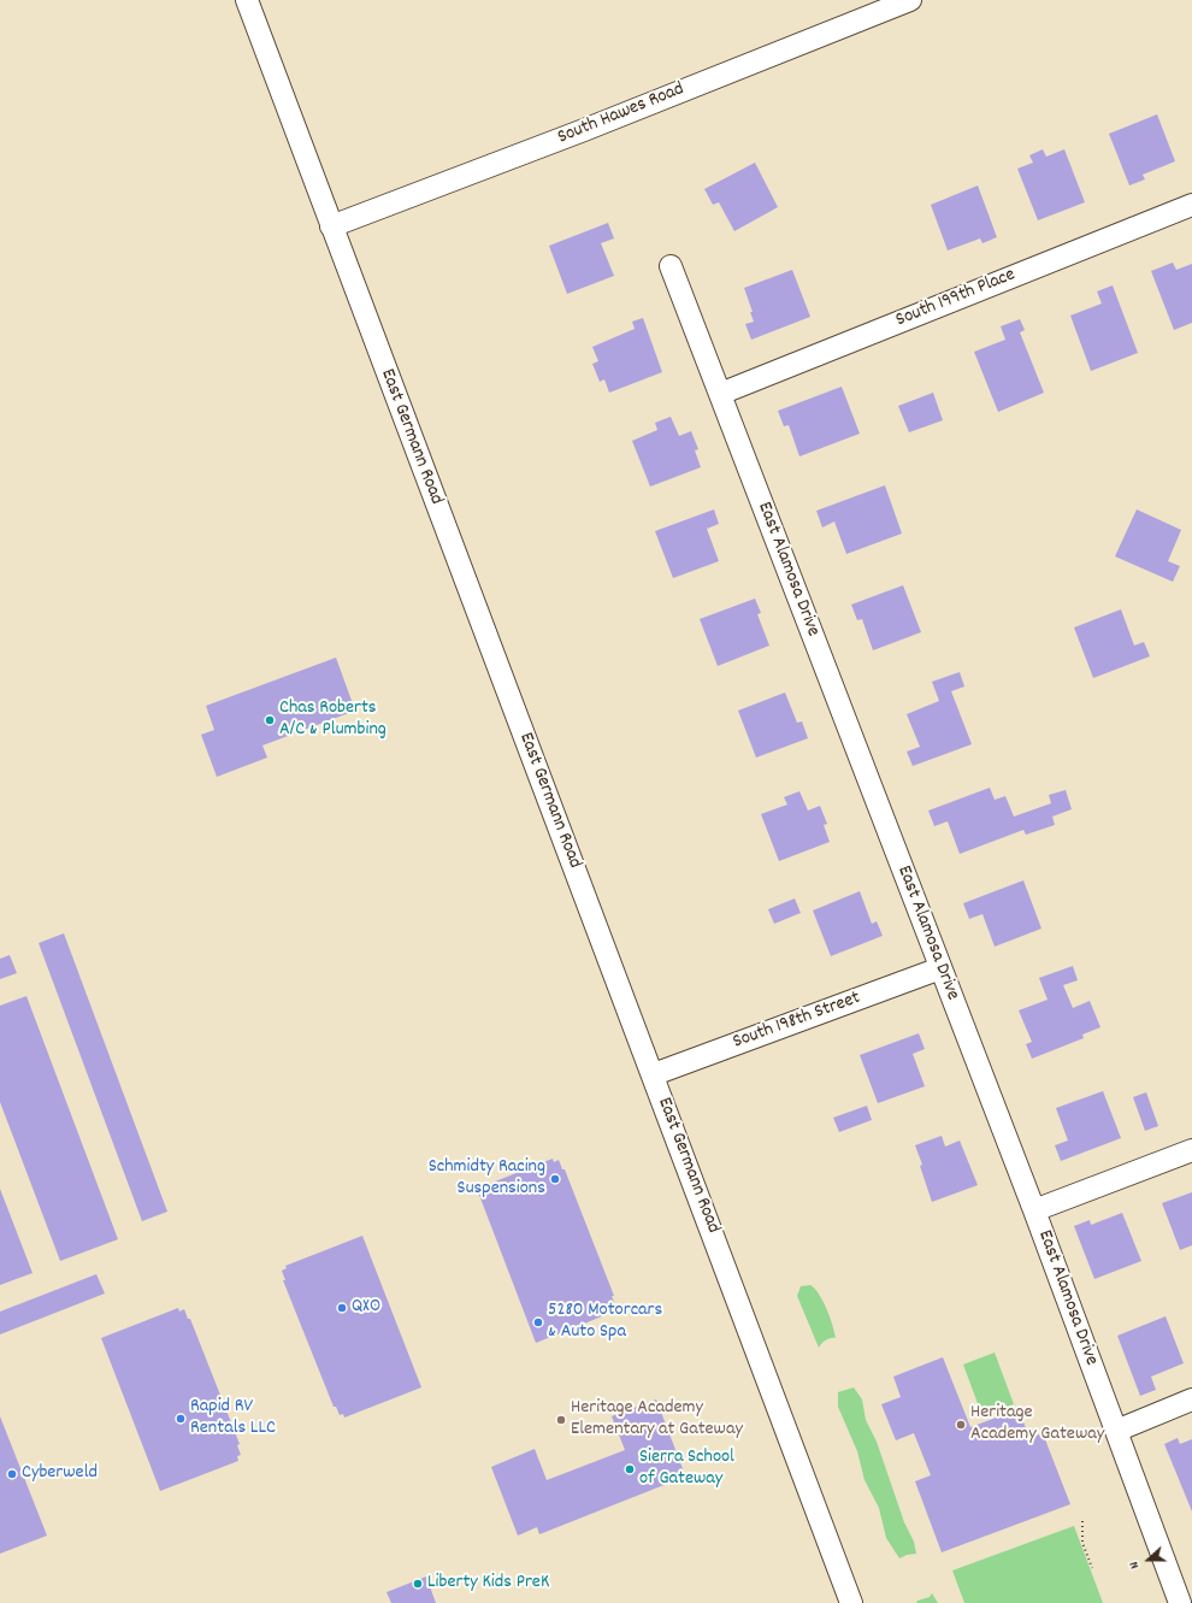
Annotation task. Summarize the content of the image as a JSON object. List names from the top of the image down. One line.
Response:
{"streets":{"street":["South Hawes Road","South 199th Place","East Germann Road","East Alamosa Drive","South 198th Street"]},"crossings":[["South Hawes Road","East Germann Road"],["South 199th Place","East Alamosa Drive"],["East Germann Road","South 198th Street"],["East Alamosa Drive","South 198th Street"]],"places":["Chas Roberts A/C & Plumbing","Schmidty Racing Suspensions","QXO","5280 Motorcars & Auto Spa","Rapid RV Rentals LLC","Heritage Academy Elementary at Gateway","Heritage Academy Gateway","Sierra School of Gateway","Cyberweld","Liberty Kids PreK"],"north":"left"}
